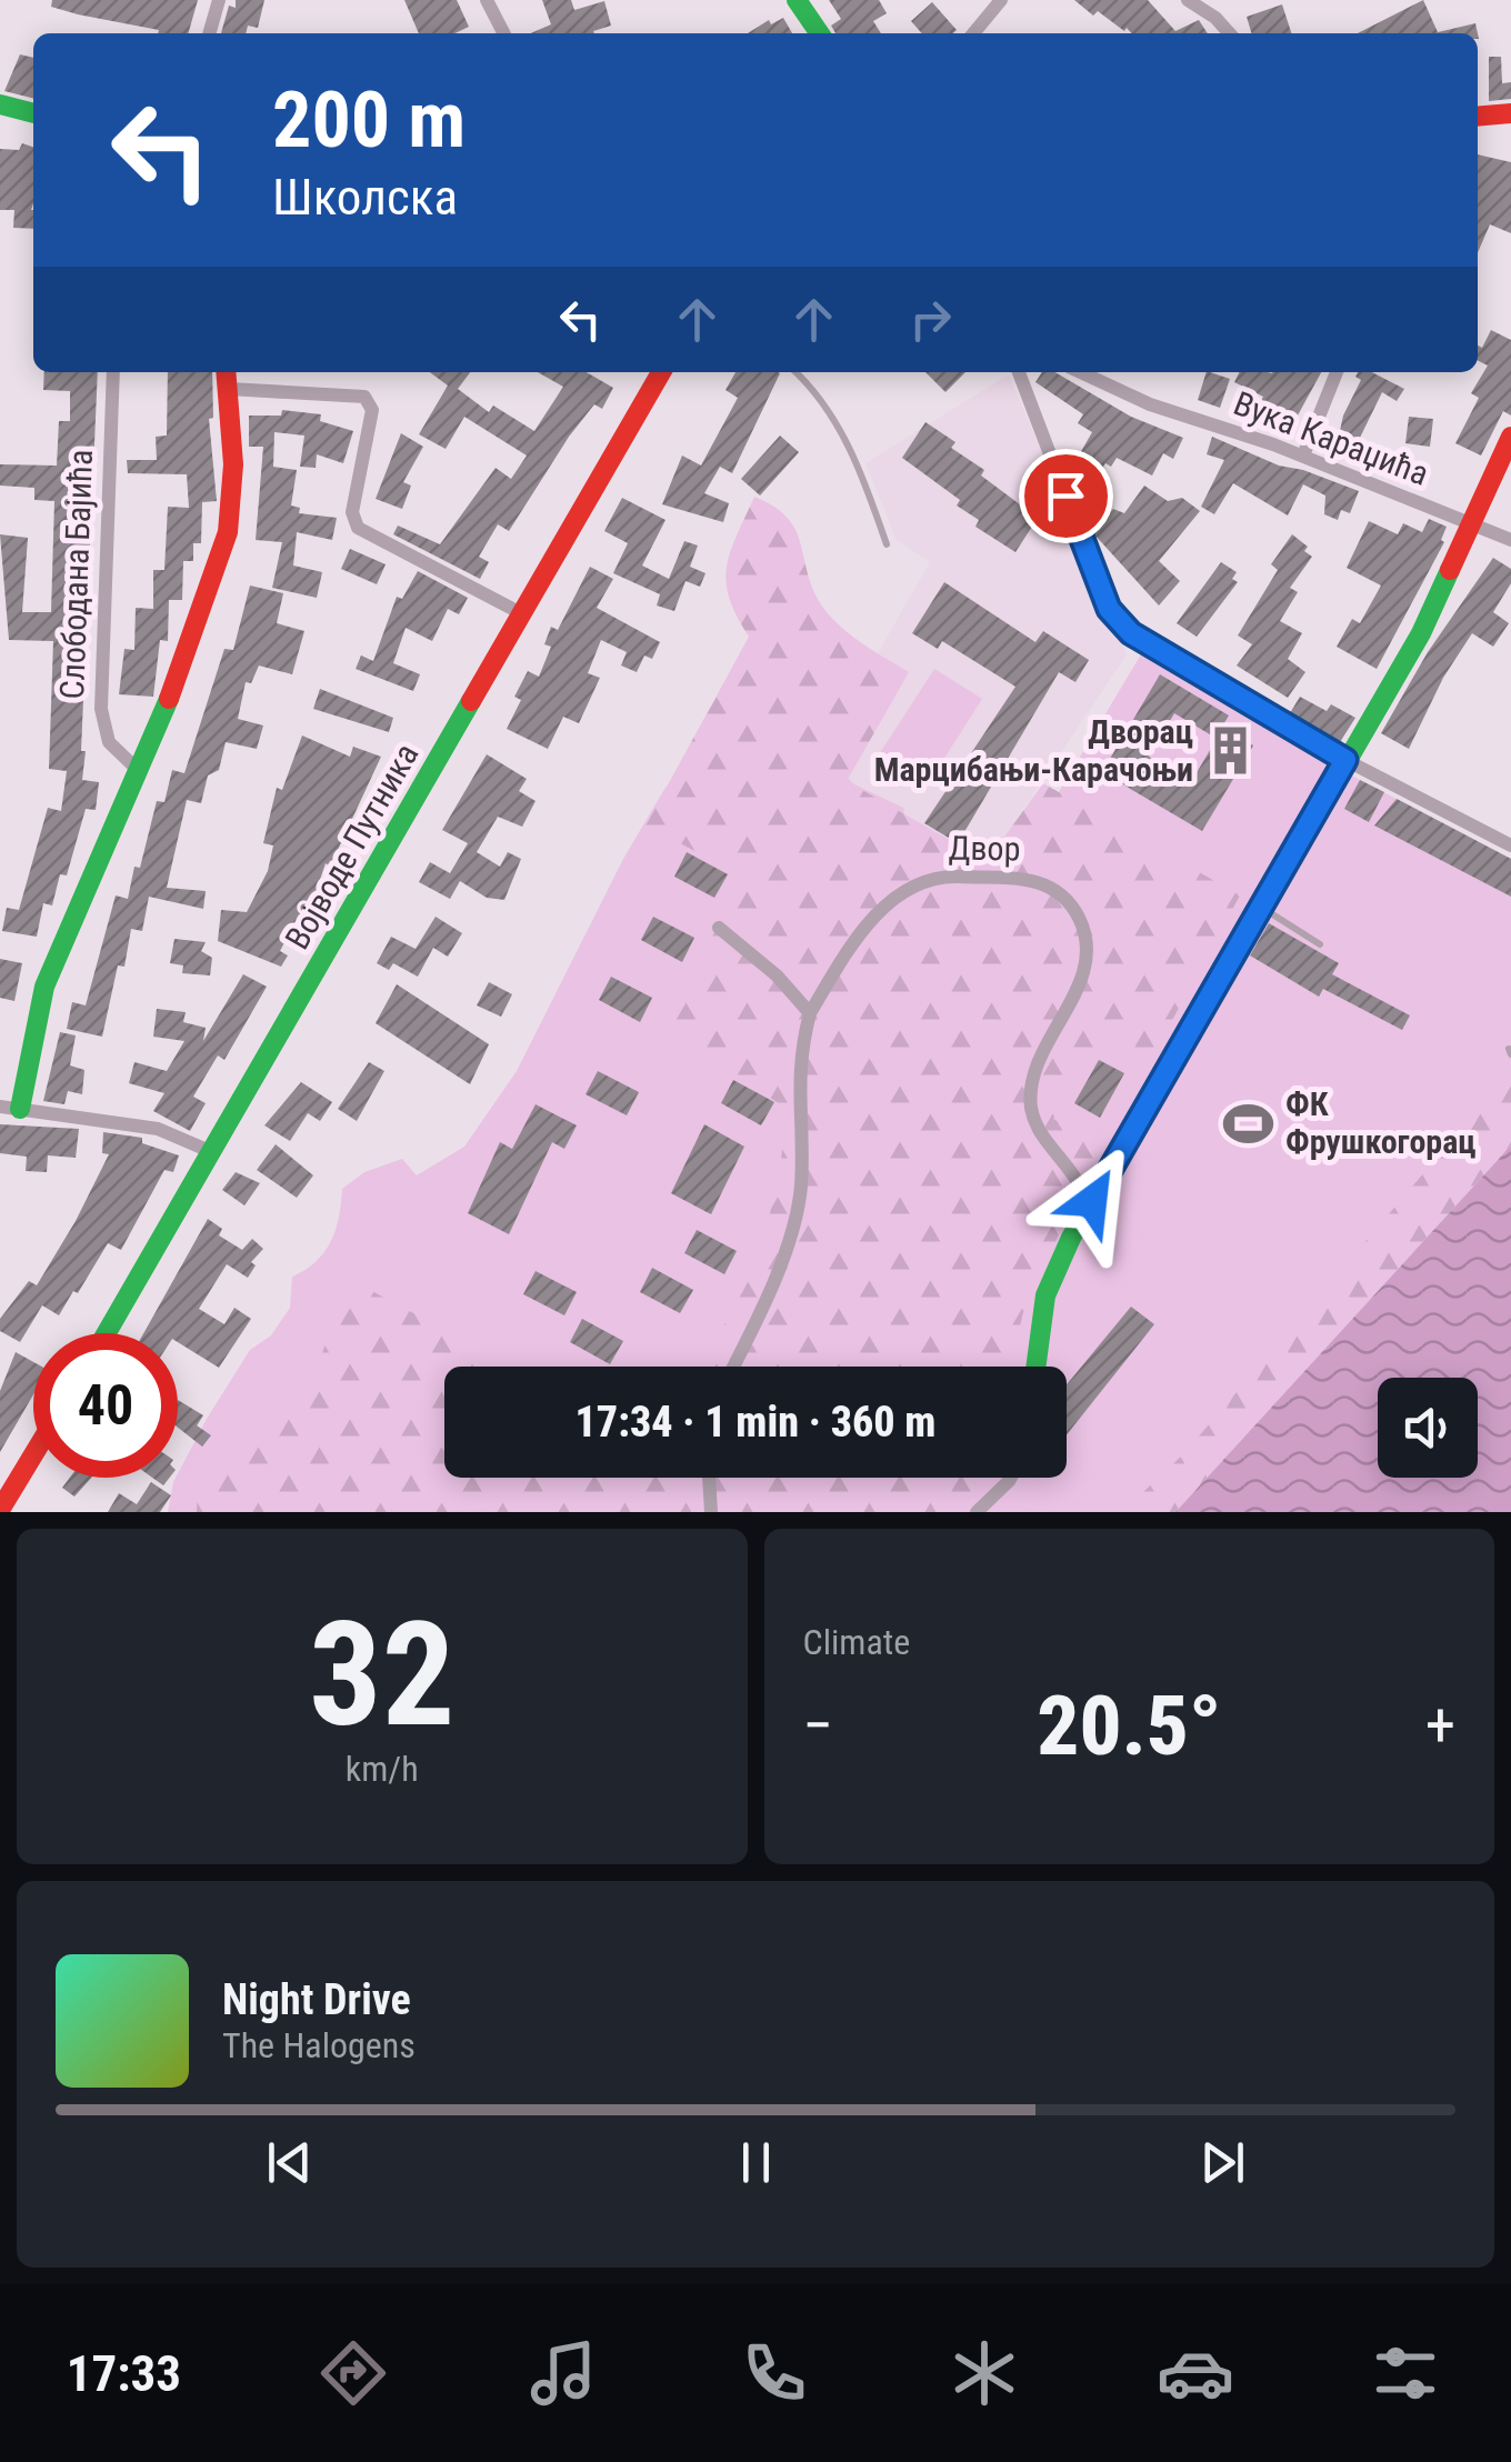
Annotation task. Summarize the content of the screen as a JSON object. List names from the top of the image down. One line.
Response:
{"streets":{"street":["Вука Караџића","Слободана Бајића","Војводе Путника","Двор"]},"places":{"building":["Дворац Марцибањи-Карачоњи"],"sports":["ФК Фрушкогорац"]},"page":{"turn":["200 m","Школска"],"limit":"40","trip":"17:34 · 1 min · 360 m","tile":[["32","km/h"],"Climate"],"heat":["−","20.5°","+"],"song":["Night Drive","The Halogens"],"tabs":"17:33"}}
